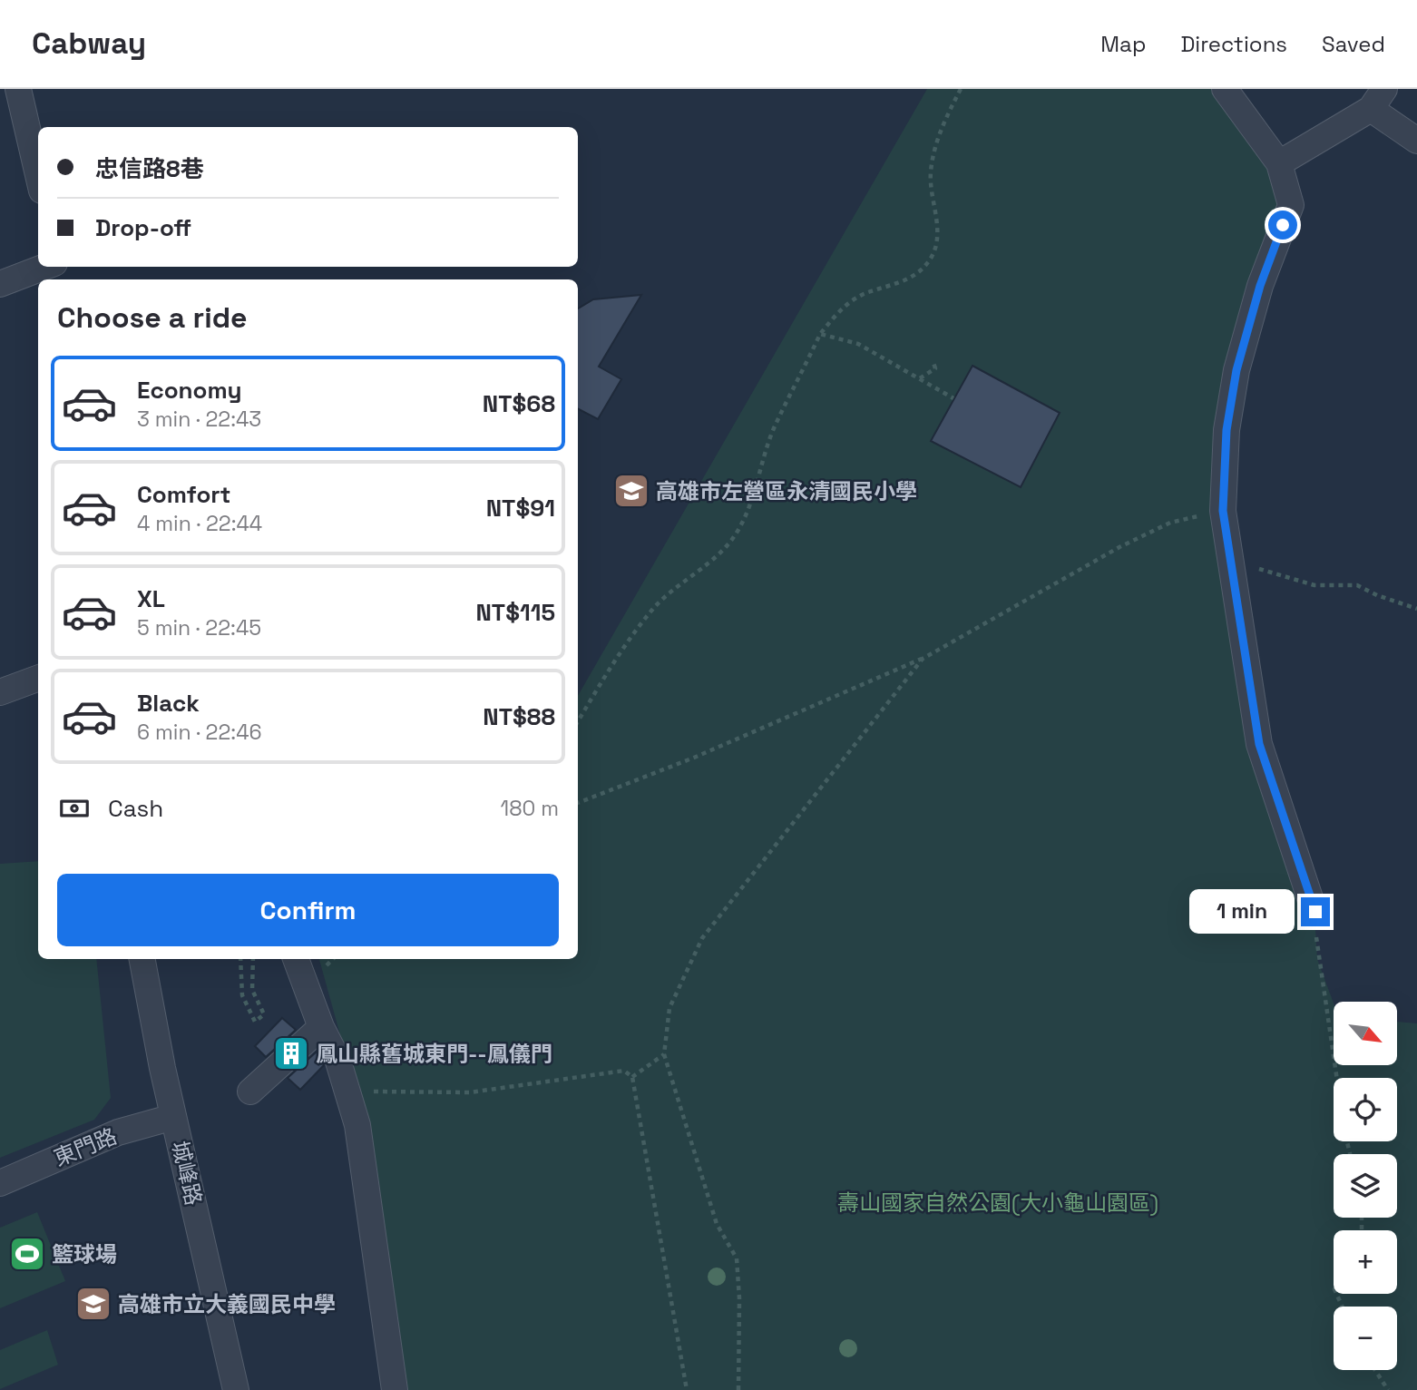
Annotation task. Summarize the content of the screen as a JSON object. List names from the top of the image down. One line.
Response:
{"streets":{"street":["東門路","城峰路"]},"crossings":[["東門路","城峰路"]],"parks":["壽山國家自然公園(大小龜山園區)"],"places":{"school or university":["高雄市左營區永清國民小學","高雄市立大義國民中學"],"building":["鳳山縣舊城東門--鳳儀門"],"sports":["籃球場"]},"north":"bottom right","page":{"header":"Cabway","nav":["Map","Directions","Saved"],"banner":["忠信路8巷","Drop-off"],"heading":"Choose a ride","list":[{"name":"Economy","note":"3 min · 22:43","value":"NT$68"},{"name":"Comfort","note":"4 min · 22:44","value":"NT$91"},{"name":"XL","note":"5 min · 22:45","value":"NT$115"},{"name":"Black","note":"6 min · 22:46","value":"NT$88"}],"pay":["Cash","180 m"],"buttons":"Confirm","bubble":"1 min","map_buttons":["+","−"]}}
